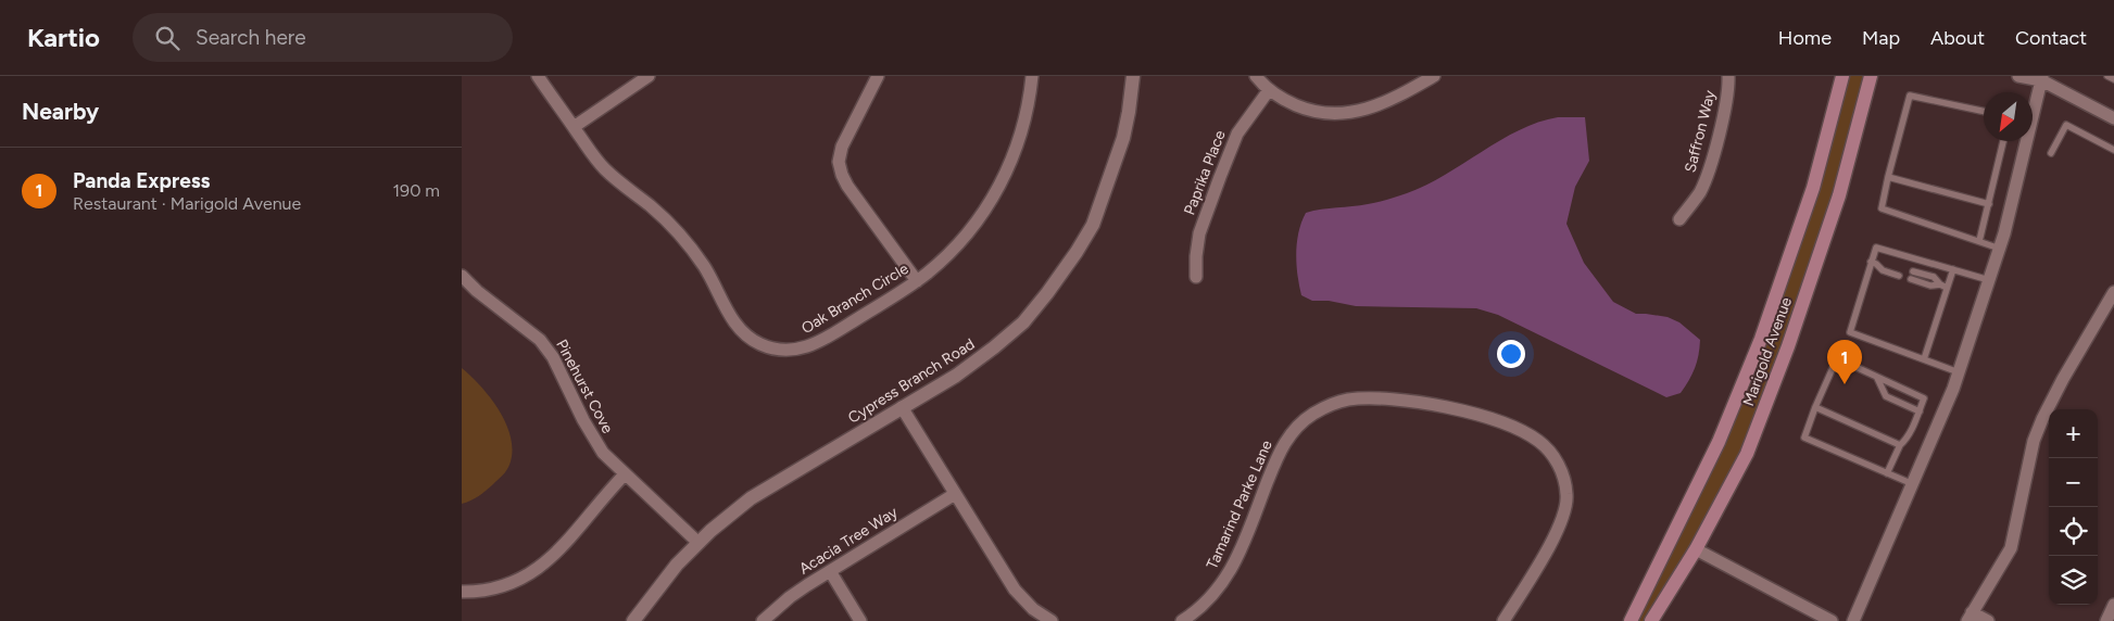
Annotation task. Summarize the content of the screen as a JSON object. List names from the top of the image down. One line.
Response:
{"streets":{"main road":["Marigold Avenue"],"street":["Saffron Way","Paprika Place","Oak Branch Circle","Cypress Branch Road","Pinehurst Cove","Tamarind Parke Lane","Acacia Tree Way"]},"crossings":[["Cypress Branch Road","Pinehurst Cove"]],"north":"bottom left","page":{"header":"Kartio","search":"Search here","nav":["Home","Map","About","Contact"],"heading":"Nearby","list":[{"mark":"1","name":"Panda Express","note":"Restaurant · Marigold Avenue","value":"190 m"}],"pins":"1","map_buttons":["+","−"]}}
